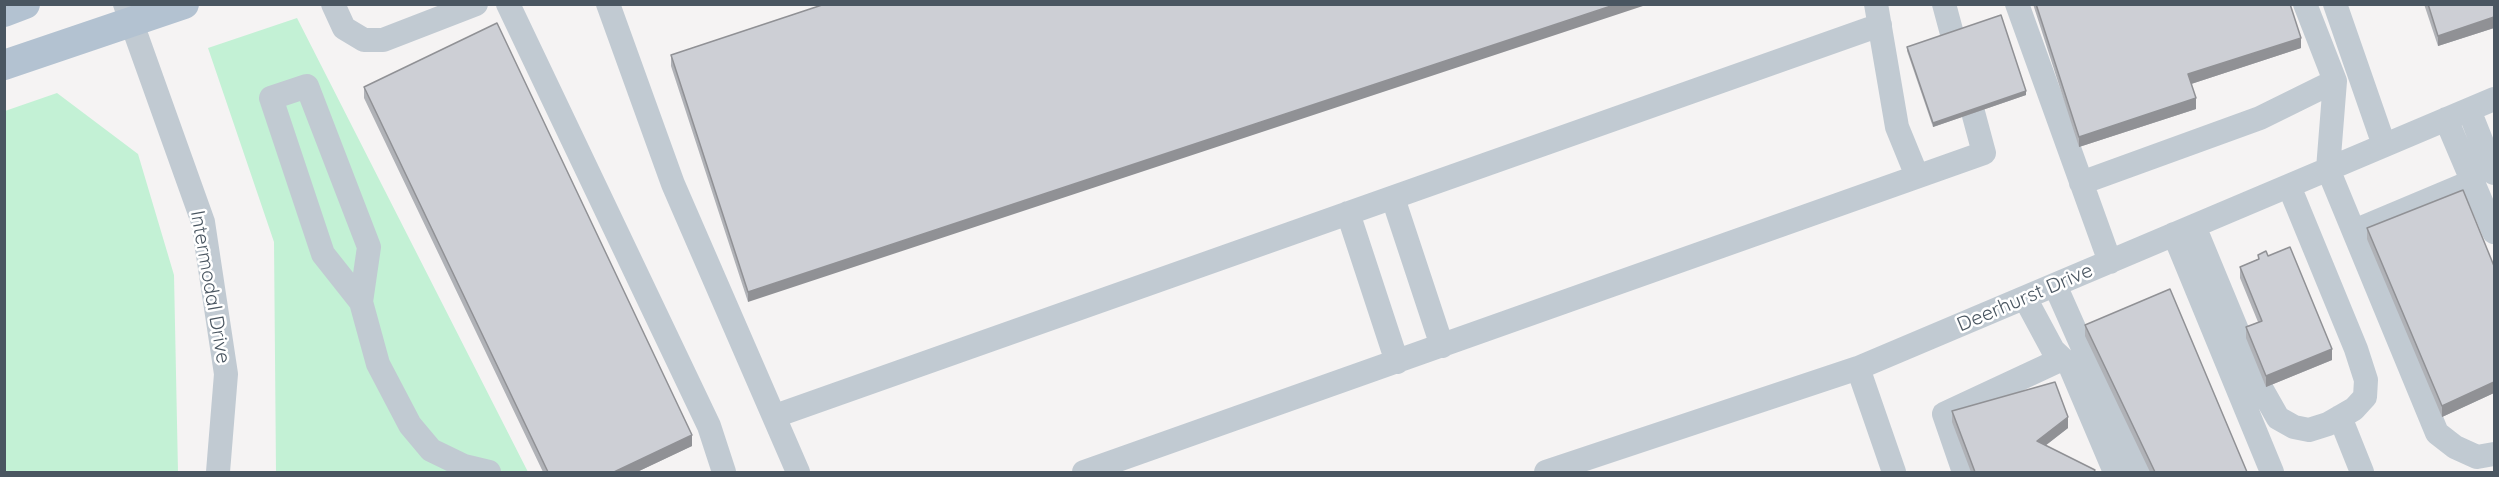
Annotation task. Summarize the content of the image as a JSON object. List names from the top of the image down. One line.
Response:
{"streets":{"street":["Intermodal Drive","Deerhurst Drive"]}}
